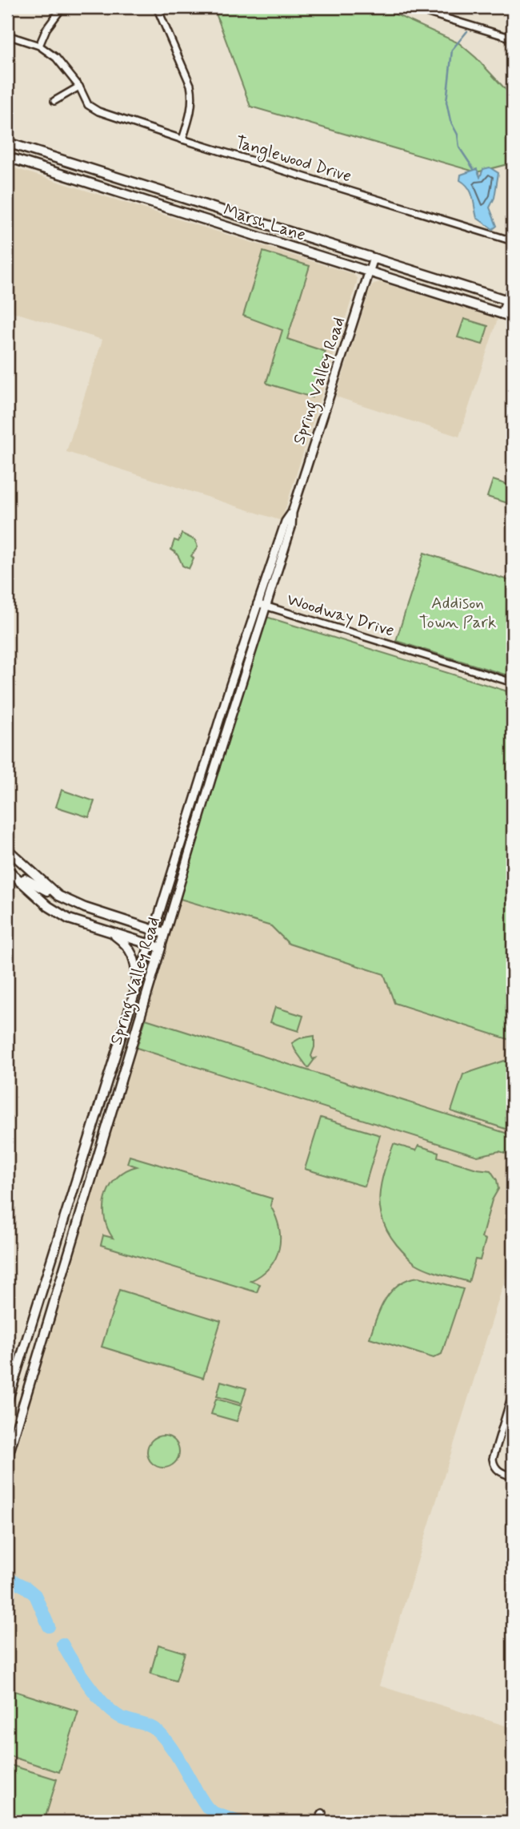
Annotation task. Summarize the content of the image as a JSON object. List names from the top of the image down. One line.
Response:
{"streets":{"main road":["Marsh Lane","Spring Valley Road"],"street":["Tanglewood Drive","Woodway Drive"]},"crossings":[["Marsh Lane","Spring Valley Road"],["Spring Valley Road","Woodway Drive"]],"parks":["Addison Town Park"]}
